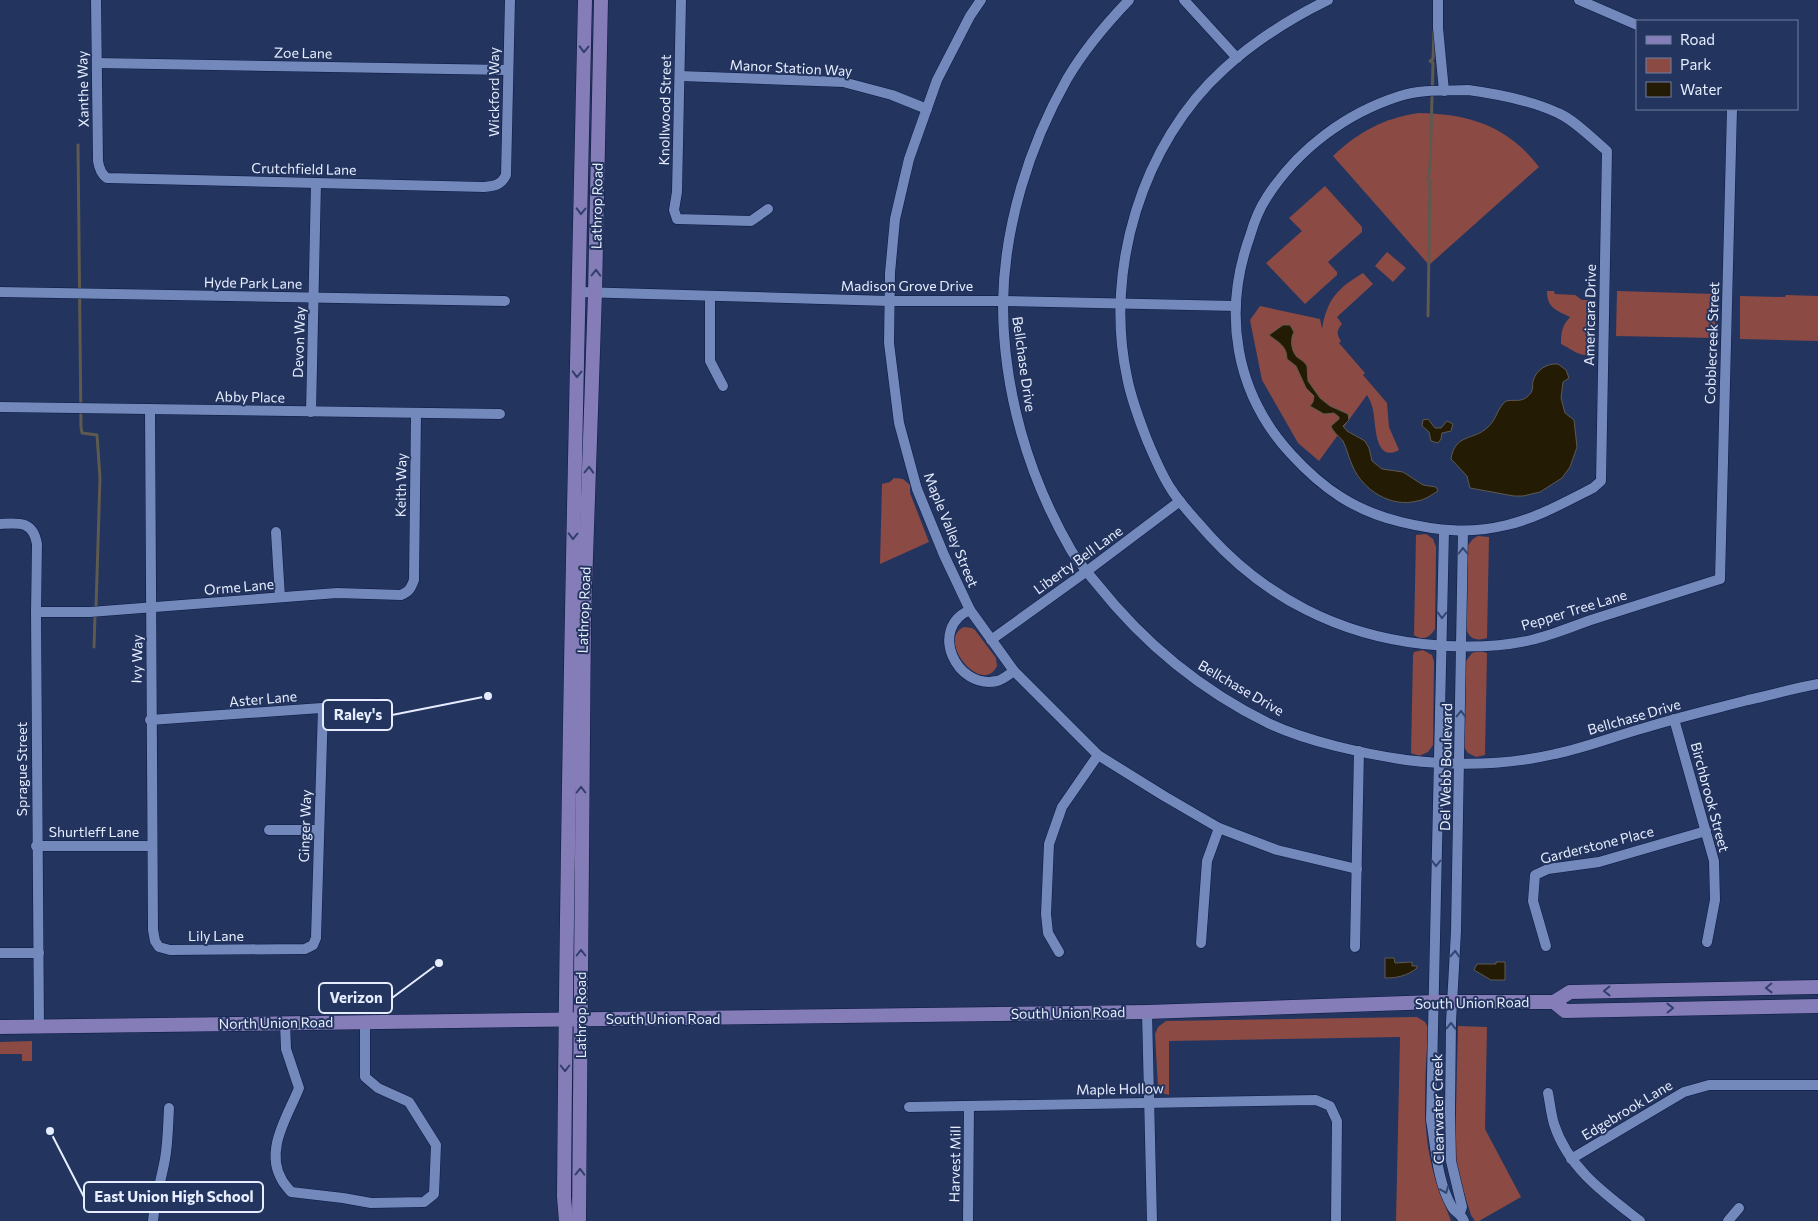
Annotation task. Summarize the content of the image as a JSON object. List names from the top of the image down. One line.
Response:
{"streets":{"main road":["Lathrop Road","South Union Road","North Union Road"],"street":["Zoe Lane","Manor Station Way","Xanthe Way","Wickford Way","Knollwood Street","Crutchfield Lane","Hyde Park Lane","Madison Grove Drive","Americara Drive","Devon Way","Cobblecreek Street","Bellchase Drive","Abby Place","Keith Way","Maple Valley Street","Liberty Bell Lane","Orme Lane","Pepper Tree Lane","Ivy Way","Aster Lane","Del Webb Boulevard","Sprague Street","Birchbrook Street","Ginger Way","Shurtleff Lane","Garderstone Place","Lily Lane","Maple Hollow","Clearwater Creek","Edgebrook Lane","Harvest Mill"]},"crossings":[["Zoe Lane","Xanthe Way"],["Zoe Lane","Wickford Way"],["Manor Station Way","Knollwood Street"],["Manor Station Way","Maple Valley Street"],["Xanthe Way","Crutchfield Lane"],["Wickford Way","Crutchfield Lane"],["Crutchfield Lane","Devon Way"],["Lathrop Road","Madison Grove Drive"],["Lathrop Road","South Union Road"],["Lathrop Road","North Union Road"],["Hyde Park Lane","Devon Way"],["Madison Grove Drive","Bellchase Drive"],["Madison Grove Drive","Maple Valley Street"],["Madison Grove Drive","Pepper Tree Lane"],["Americara Drive","Del Webb Boulevard"],["Devon Way","Abby Place"],["Cobblecreek Street","Pepper Tree Lane"],["Bellchase Drive","Liberty Bell Lane"],["Bellchase Drive","Del Webb Boulevard"],["Bellchase Drive","Birchbrook Street"],["Abby Place","Keith Way"],["Abby Place","Ivy Way"],["Keith Way","Orme Lane"],["Maple Valley Street","Liberty Bell Lane"],["Liberty Bell Lane","Pepper Tree Lane"],["Orme Lane","Ivy Way"],["Orme Lane","Sprague Street"],["Pepper Tree Lane","Del Webb Boulevard"],["Ivy Way","Aster Lane"],["Ivy Way","Shurtleff Lane"],["Ivy Way","Lily Lane"],["Aster Lane","Ginger Way"],["Del Webb Boulevard","South Union Road"],["Del Webb Boulevard","Clearwater Creek"],["Sprague Street","Shurtleff Lane"],["Sprague Street","North Union Road"],["Birchbrook Street","Garderstone Place"],["Ginger Way","Lily Lane"],["South Union Road","North Union Road"],["South Union Road","Clearwater Creek"],["Maple Hollow","Harvest Mill"]],"places":["Raley's","Verizon","East Union High School"],"legend":["Road","Park","Water"]}
